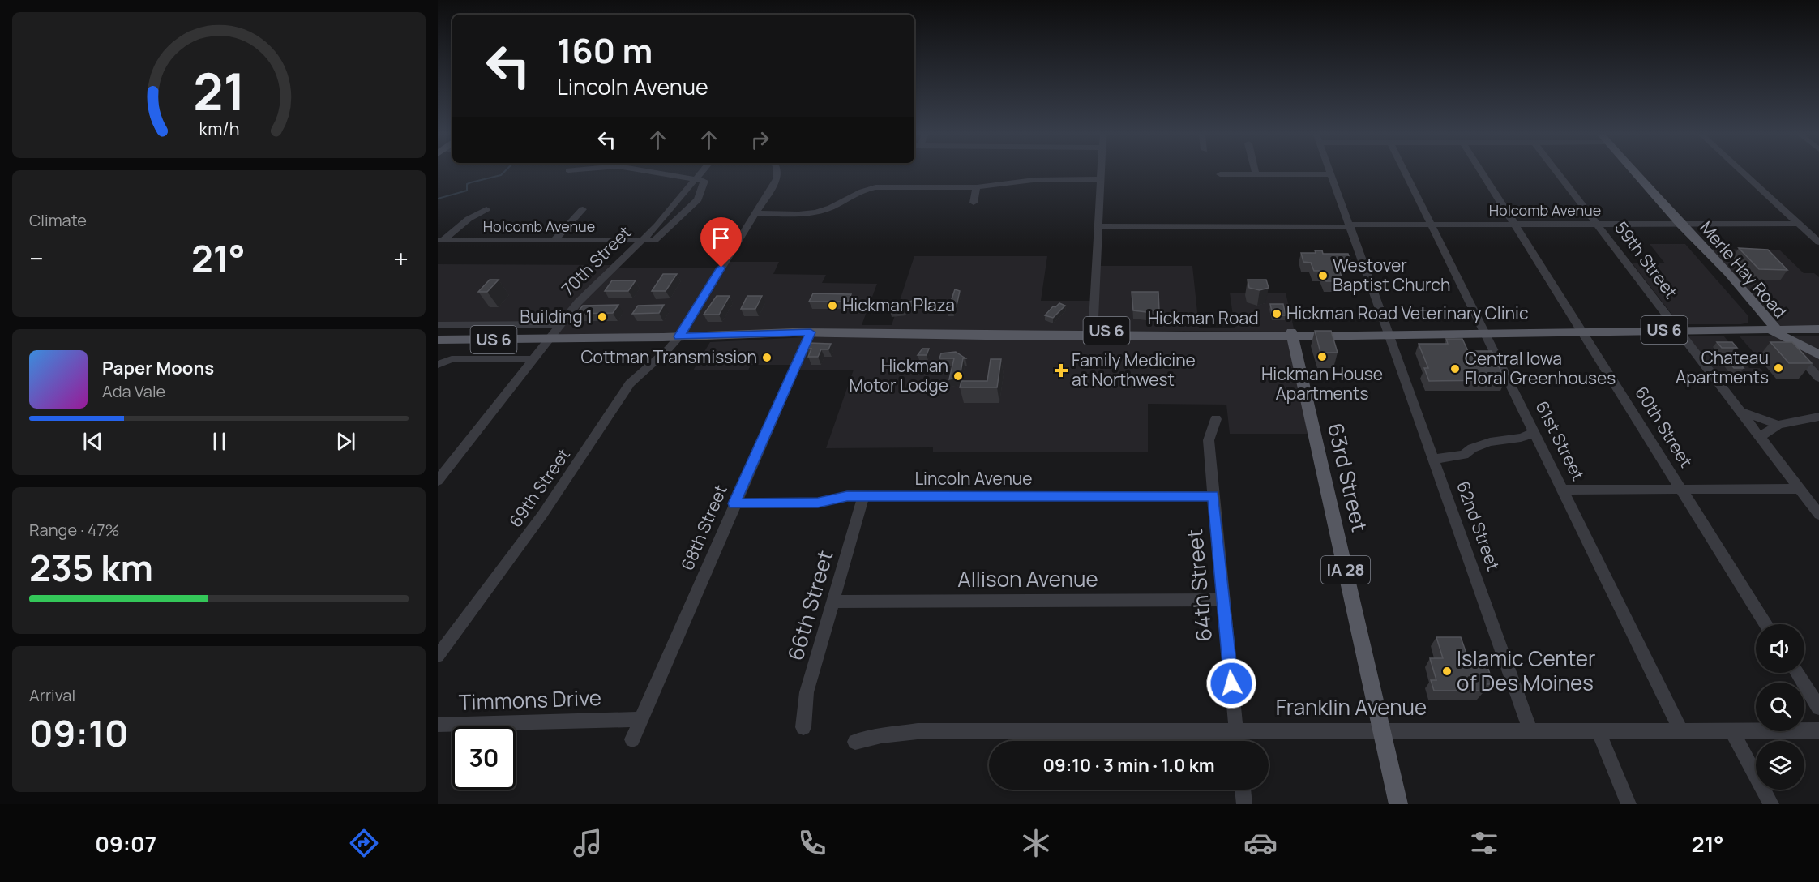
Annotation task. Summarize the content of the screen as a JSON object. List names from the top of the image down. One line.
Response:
{"streets":{"main road":["Merle Hay Road","Hickman Road","US 6","63rd Street","IA 28"],"street":["Holcomb Avenue","59th Street","70th Street","60th Street","61st Street","Lincoln Avenue","69th Street","62nd Street","68th Street","Allison Avenue","64th Street","66th Street","Timmons Drive","Franklin Avenue"]},"crossings":[["Holcomb Avenue","59th Street"],["Holcomb Avenue","70th Street"],["Holcomb Avenue","Merle Hay Road"],["Holcomb Avenue","60th Street"],["Holcomb Avenue","61st Street"],["Holcomb Avenue","62nd Street"],["59th Street","Hickman Road"],["70th Street","Hickman Road"],["Merle Hay Road","Hickman Road"],["Hickman Road","60th Street"],["Hickman Road","61st Street"],["Hickman Road","63rd Street"],["Hickman Road","69th Street"],["Hickman Road","62nd Street"],["Hickman Road","68th Street"],["61st Street","Franklin Avenue"],["63rd Street","Franklin Avenue"],["Lincoln Avenue","68th Street"],["Lincoln Avenue","64th Street"],["Lincoln Avenue","66th Street"],["62nd Street","Franklin Avenue"],["68th Street","Timmons Drive"],["Allison Avenue","64th Street"],["Allison Avenue","66th Street"],["64th Street","Franklin Avenue"]],"places":{"other":["Westover Baptist Church","Hickman Plaza","Hickman Road Veterinary Clinic","Building 1","Hickman House Apartments","Cottman Transmission","Chateau Apartments","Central Iowa Floral Greenhouses","Hickman Motor Lodge","Islamic Center of Des Moines"],"health":["Family Medicine at Northwest"]},"page":{"turn":["160 m","Lincoln Avenue"],"tile":["Climate",["Range · 47%","235 km"],["Arrival","09:10"]],"heat":["−","21°","+"],"song":["Paper Moons","Ada Vale"],"limit":"30","trip":"09:10 · 3 min · 1.0 km","tabs":["09:07","21°"],"gauge":["21","km/h"]}}
